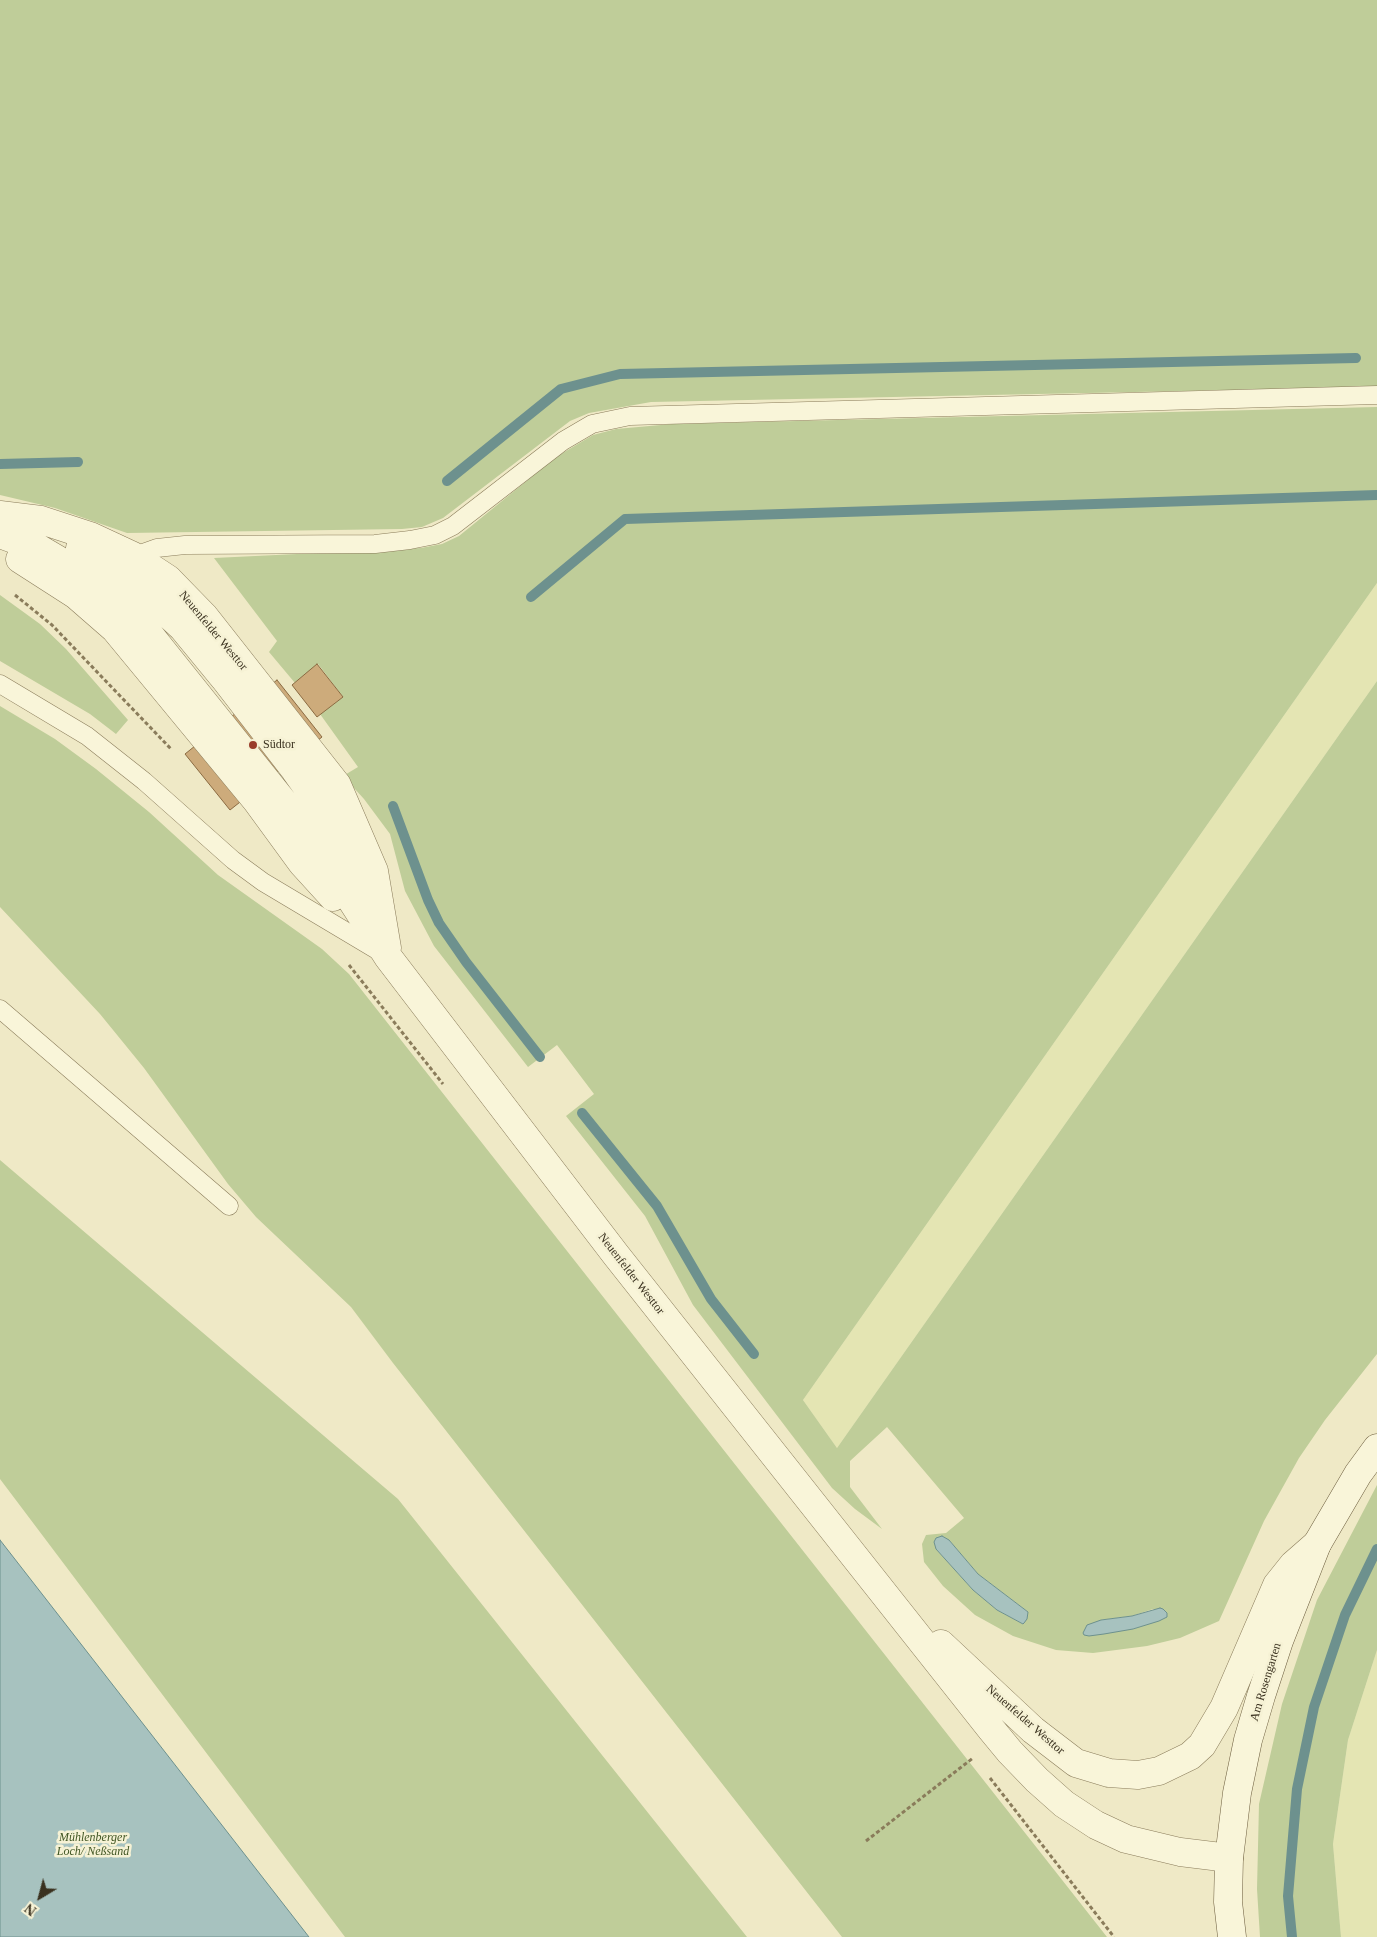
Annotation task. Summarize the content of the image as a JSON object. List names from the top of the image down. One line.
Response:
{"streets":{"street":["Neuenfelder Westtor","Am Rosengarten"]},"crossings":[["Neuenfelder Westtor","Am Rosengarten"]],"parks":["Mühlenberger Loch/ Neßsand"],"places":["Südtor"],"north":"bottom left"}
